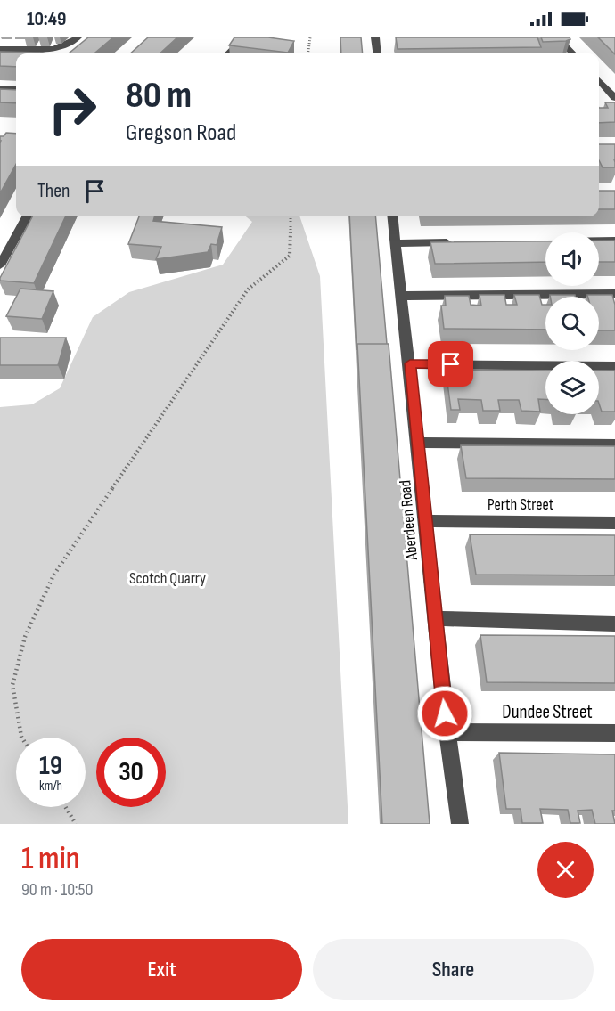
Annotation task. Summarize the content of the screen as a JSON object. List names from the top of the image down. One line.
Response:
{"streets":{"street":["Perth Street","Aberdeen Road","Dundee Street"]},"crossings":[["Perth Street","Aberdeen Road"],["Aberdeen Road","Dundee Street"]],"parks":["Scotch Quarry"],"page":{"status":"10:49","turn":["80 m","Gregson Road"],"then":"Then","speed":"19 km/h","limit":"30","heading":["1 min","90 m · 10:50"],"buttons":["Exit","Share"]}}
